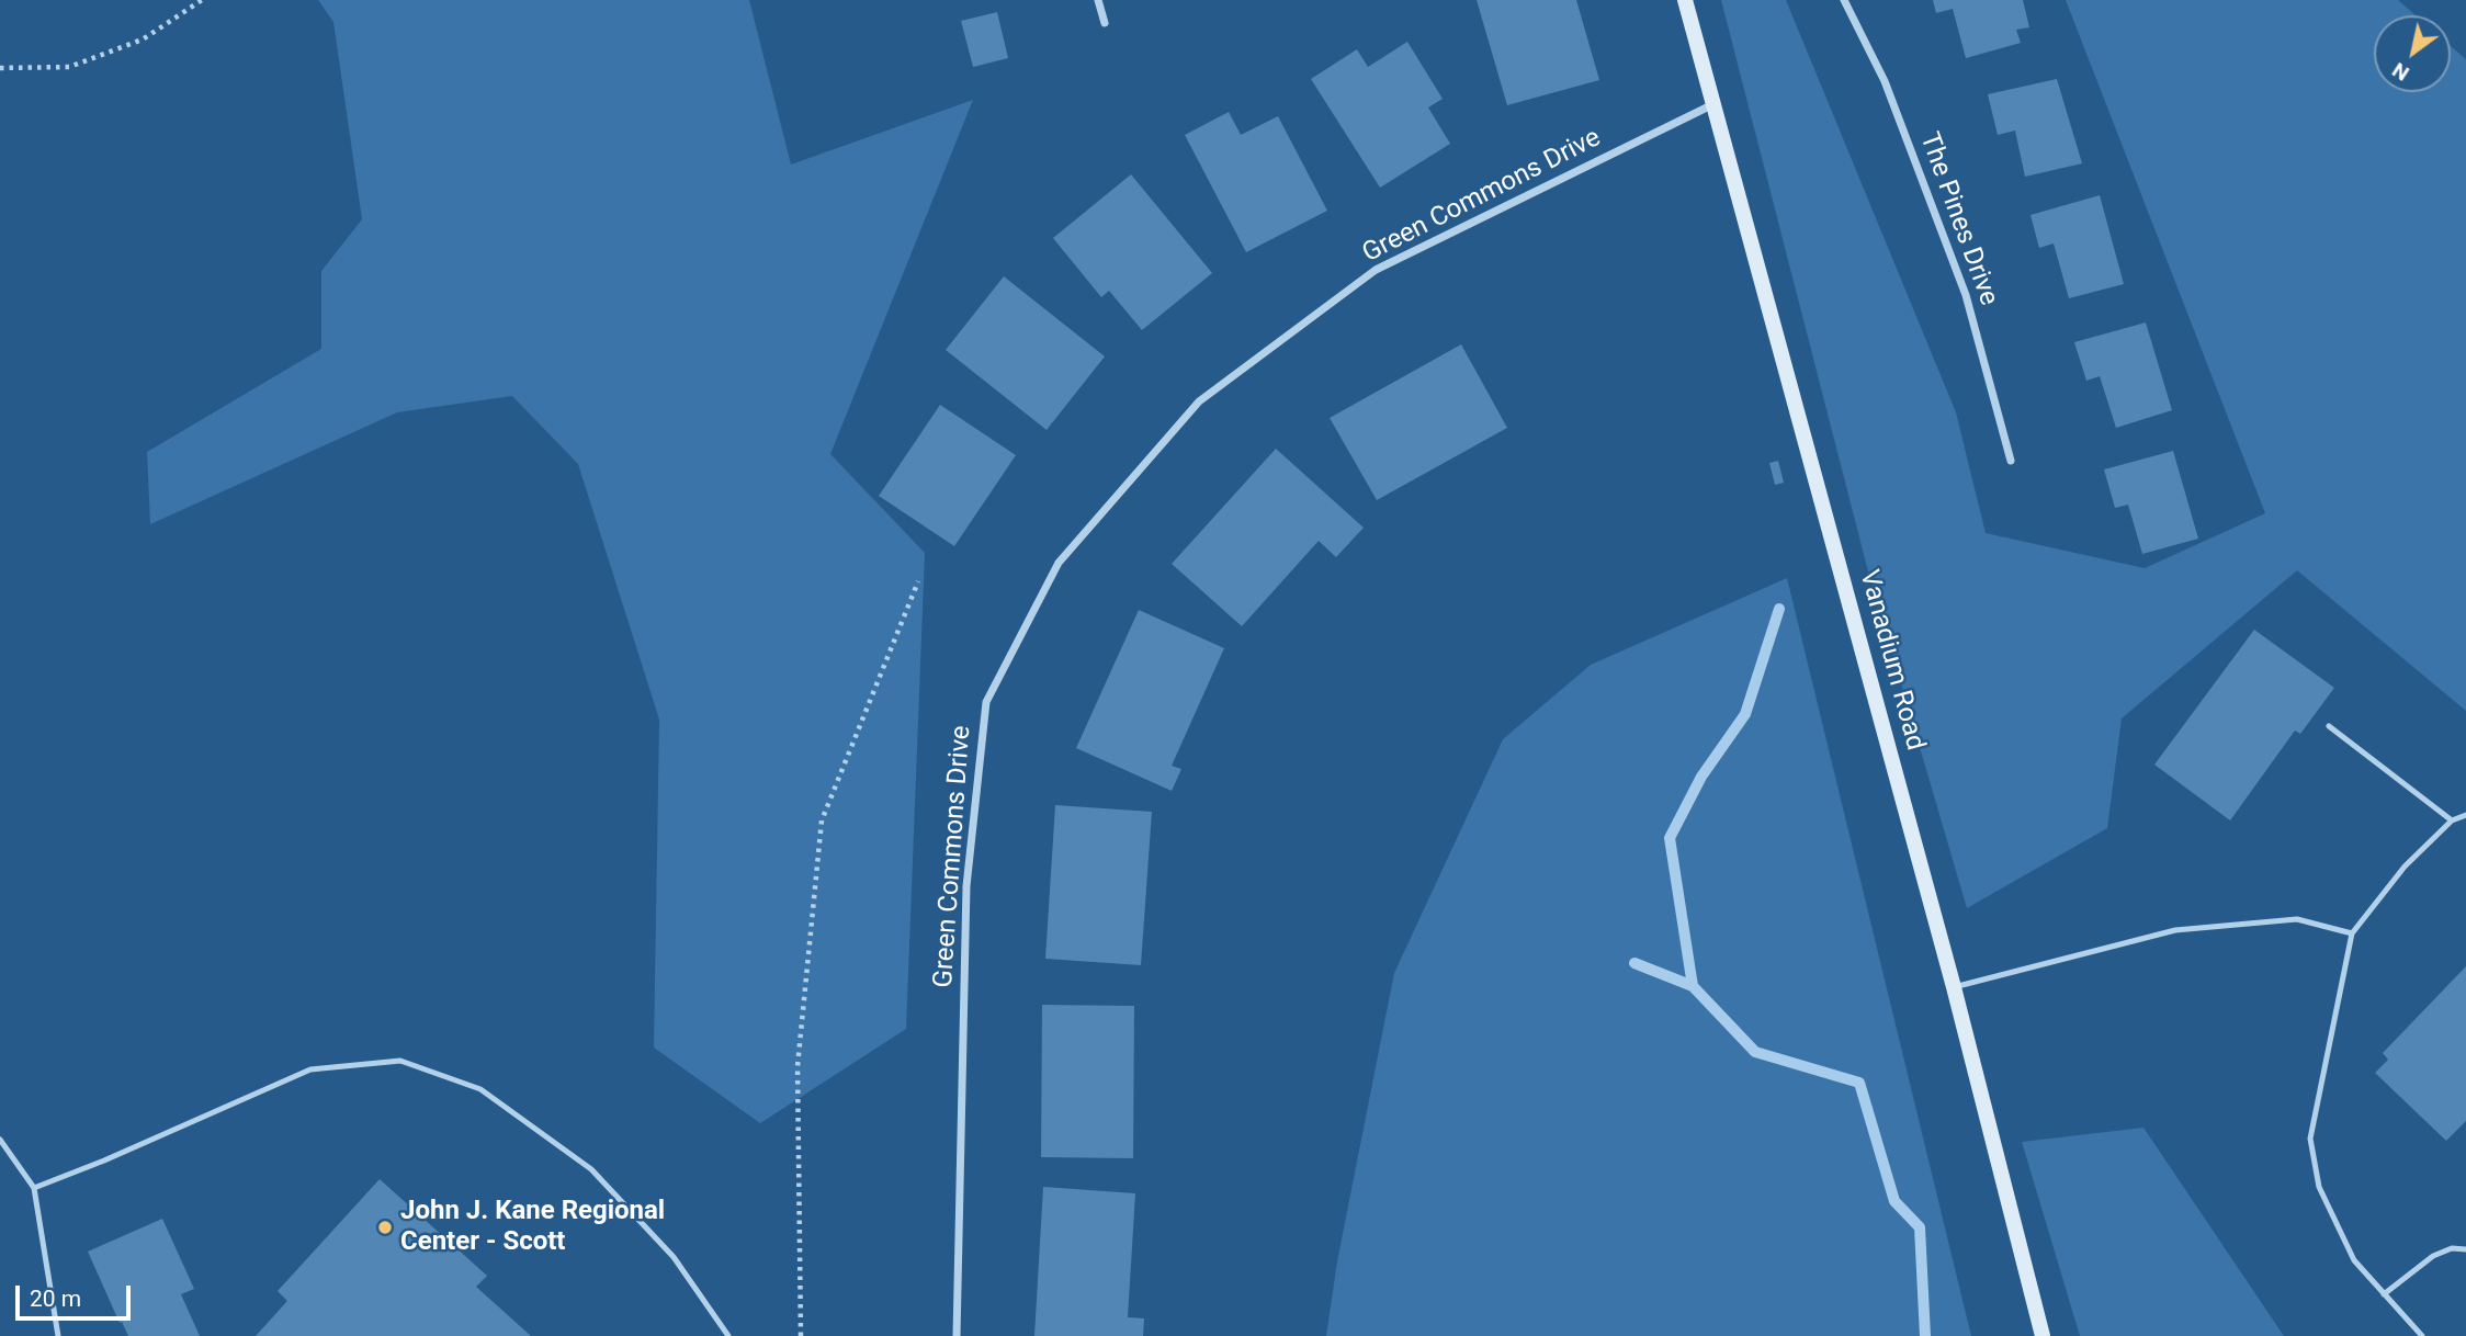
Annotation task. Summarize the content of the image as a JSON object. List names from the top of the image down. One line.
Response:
{"streets":{"street":["Green Commons Drive","The Pines Drive","Vanadium Road"]},"crossings":[["Green Commons Drive","Vanadium Road"]],"places":["John J. Kane Regional Center - Scott"],"scale_bar":"20 m","north":"bottom left"}
